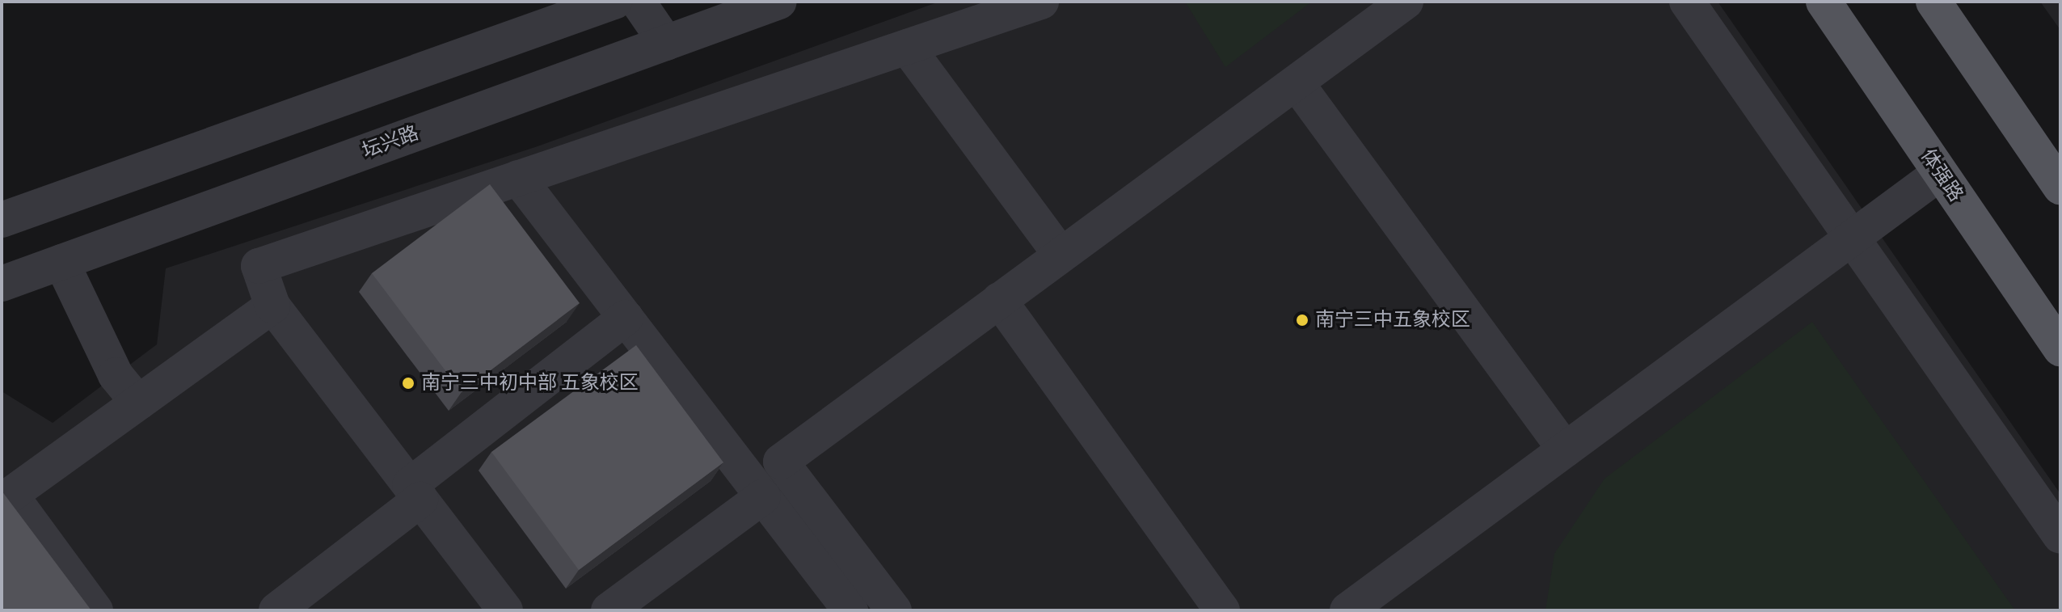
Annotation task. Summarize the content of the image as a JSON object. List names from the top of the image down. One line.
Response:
{"streets":{"main road":["体强路"],"street":["坛兴路"]},"places":["南宁三中五象校区","南宁三中初中部 五象校区"]}
